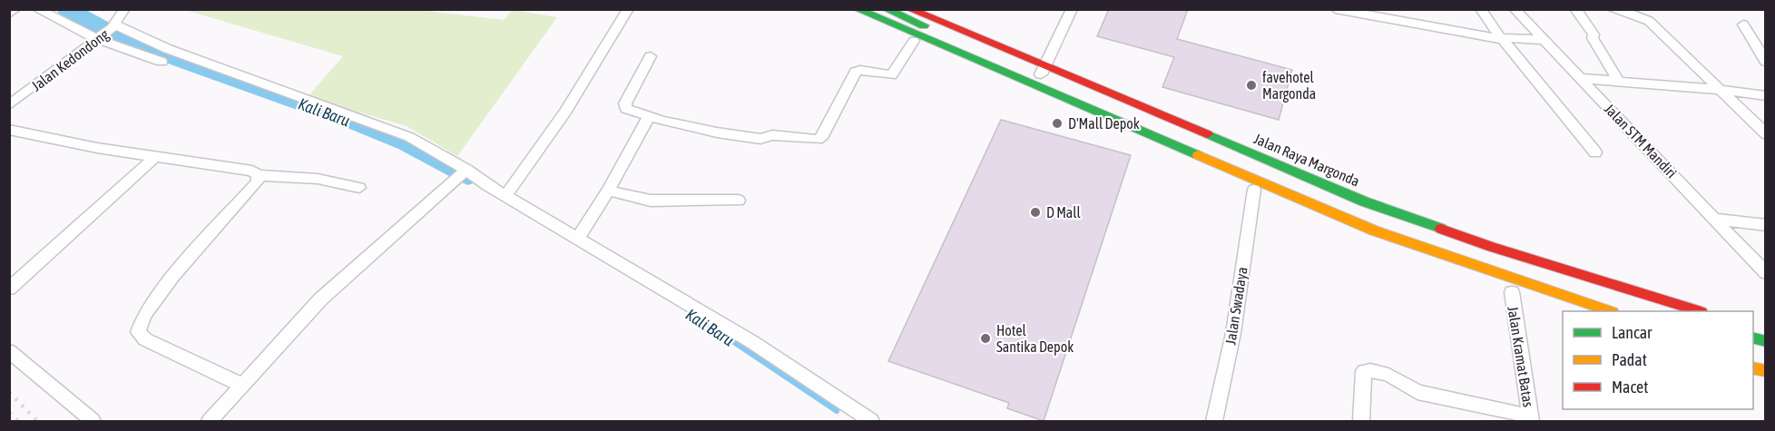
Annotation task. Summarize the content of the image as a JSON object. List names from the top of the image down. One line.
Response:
{"streets":{"highway":["Jalan Raya Margonda"],"street":["Jalan Kedondong","Jalan STM Mandiri","Jalan Swadaya","Jalan Kramat Batas"]},"water":["Kali Baru"],"places":["favehotel Margonda","D'Mall Depok","D Mall","Hotel Santika Depok"],"legend":["Lancar","Padat","Macet"]}
